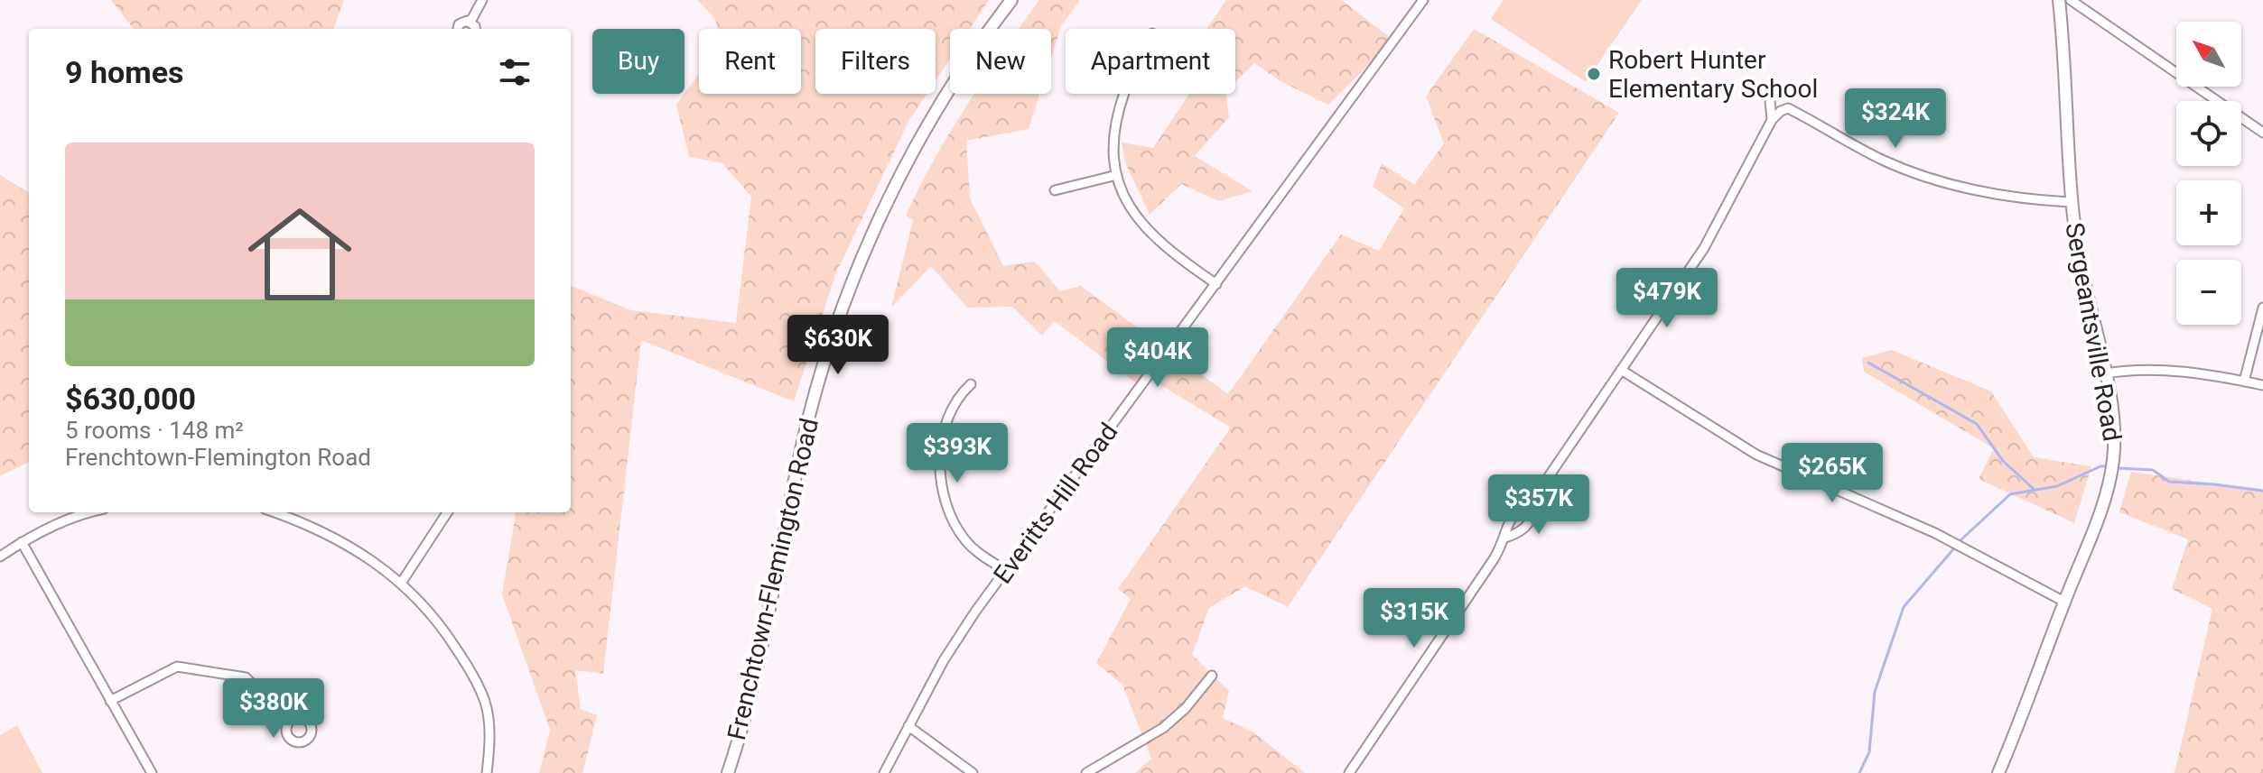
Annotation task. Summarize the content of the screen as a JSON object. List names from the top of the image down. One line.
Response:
{"streets":{"main road":["Sergeantsville Road","Frenchtown-Flemington Road"],"street":["Everitts Hill Road"]},"places":["Robert Hunter Elementary School"],"north":"top left","page":{"map_buttons":["+","−"],"chip":["Buy","Rent","Filters","New","Apartment"],"heading":"9 homes","price":["$324K","$479K","$630K","$404K","$393K","$265K","$357K","$315K","$380K"],"list":[{"name":"$630,000","note":"5 rooms · 148 m² · Frenchtown-Flemington Road"}]}}
